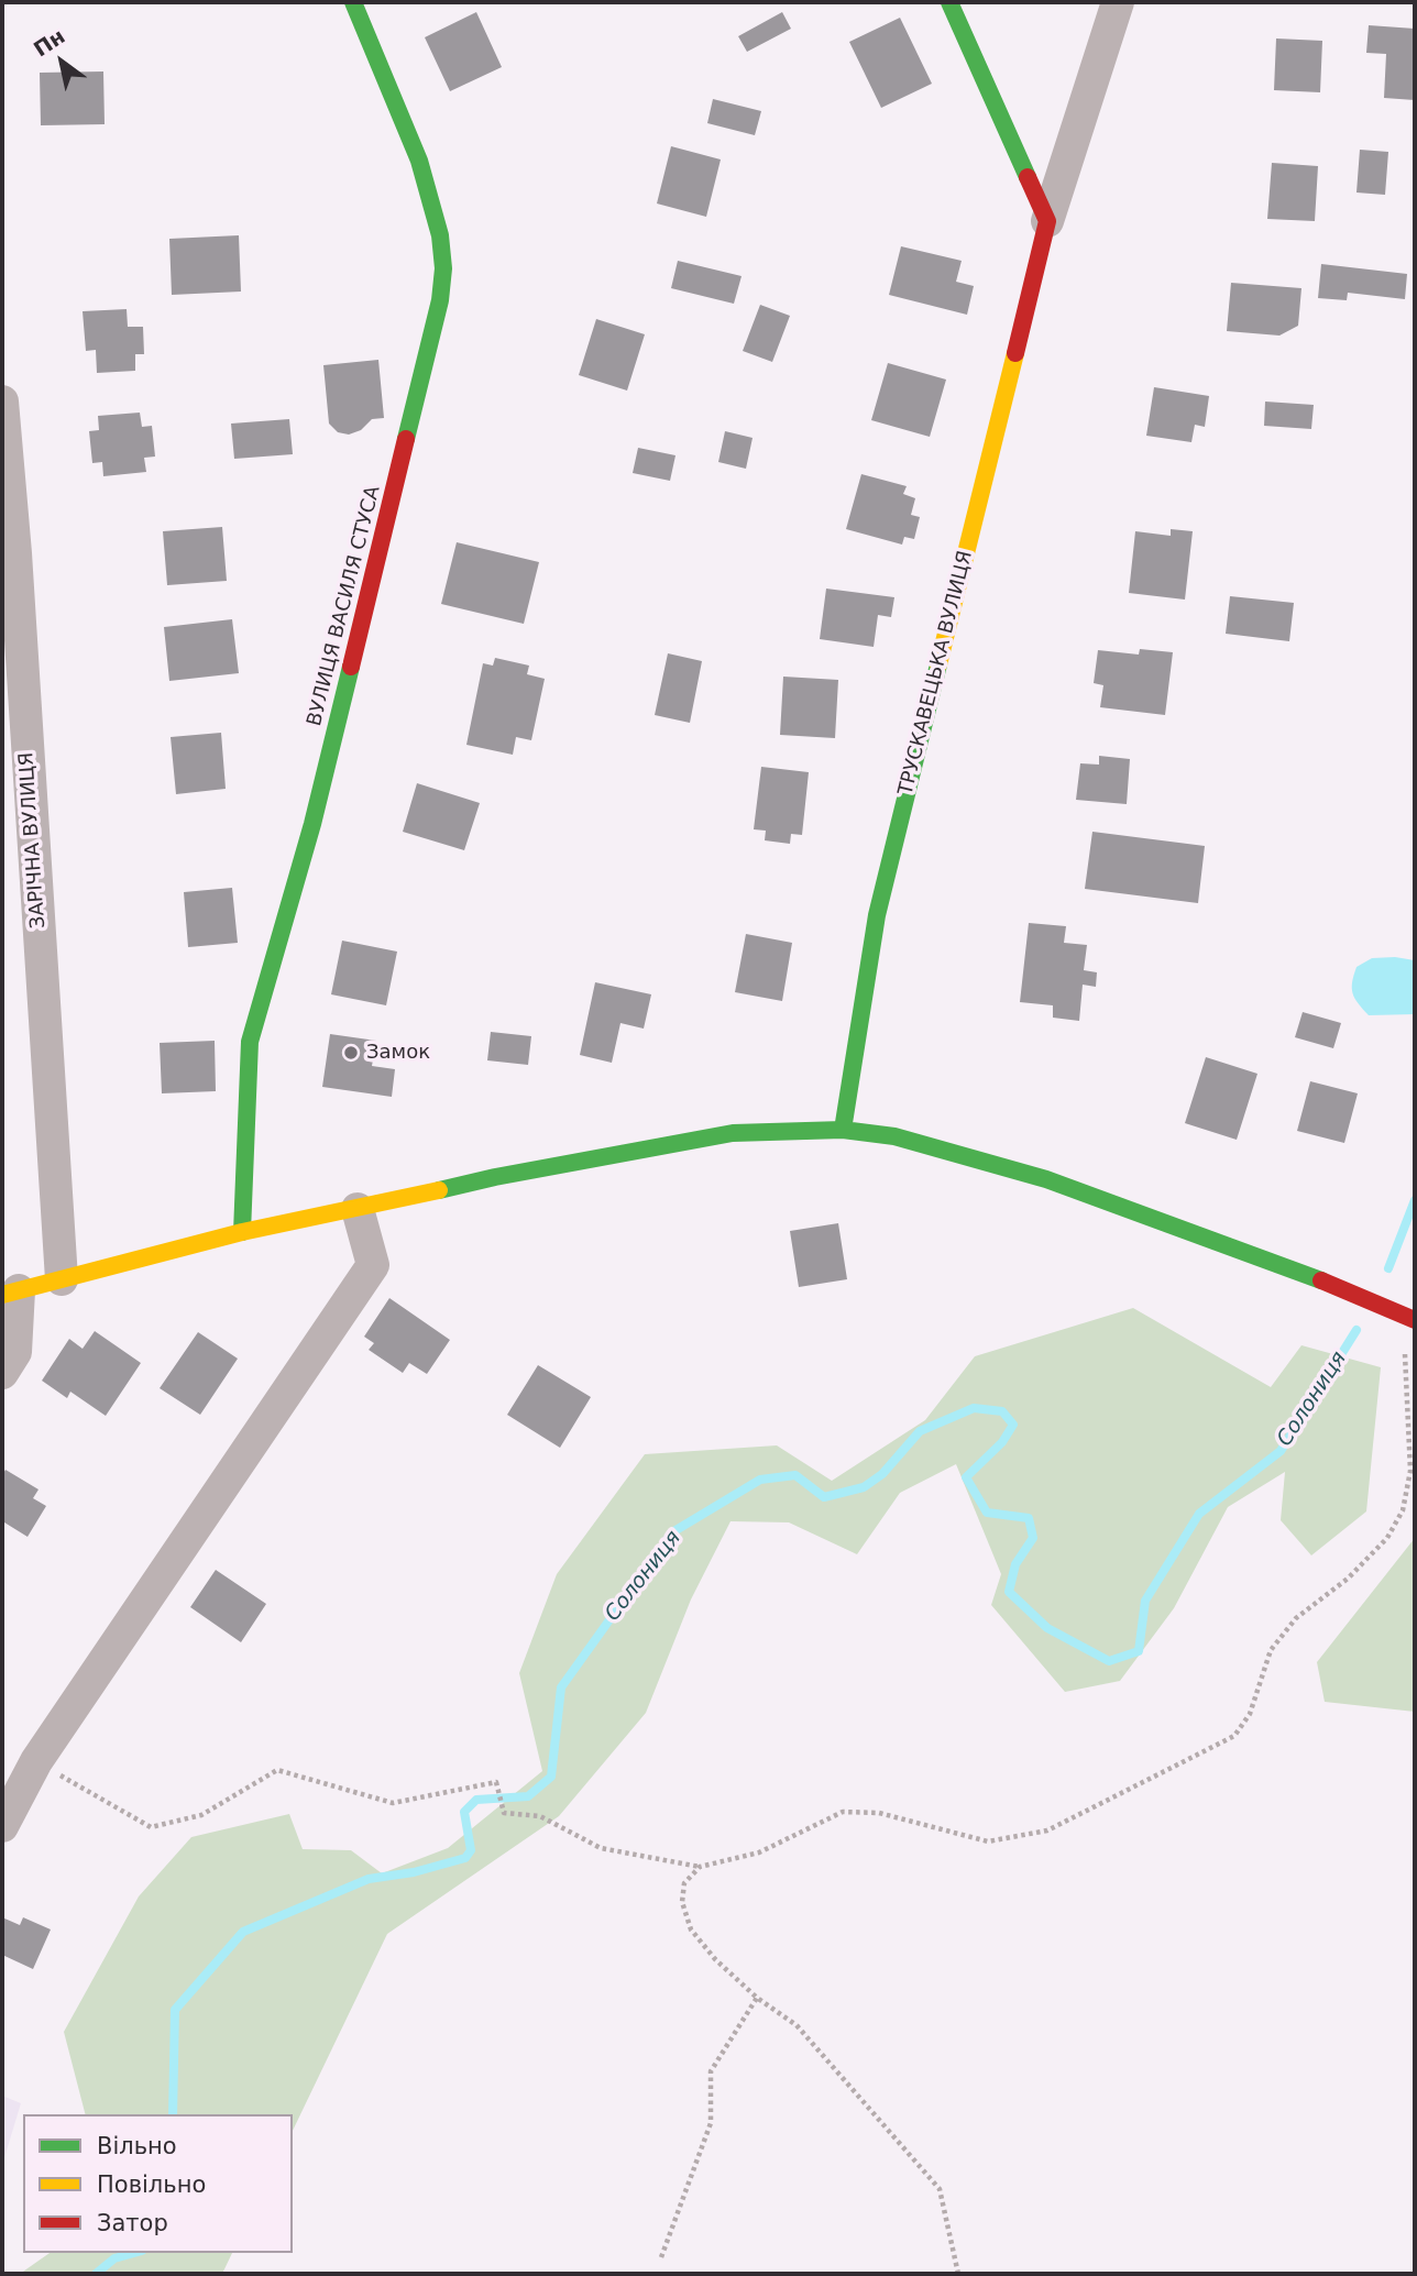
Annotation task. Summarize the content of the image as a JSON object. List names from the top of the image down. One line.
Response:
{"streets":{"street":["ВУЛИЦЯ ВАСИЛЯ СТУСА","ТРУСКАВЕЦЬКА ВУЛИЦЯ","ЗАРІЧНА ВУЛИЦЯ"]},"water":["Солониця"],"places":["Замок"],"legend":["Вільно","Повільно","Затор"],"north":"top left"}
